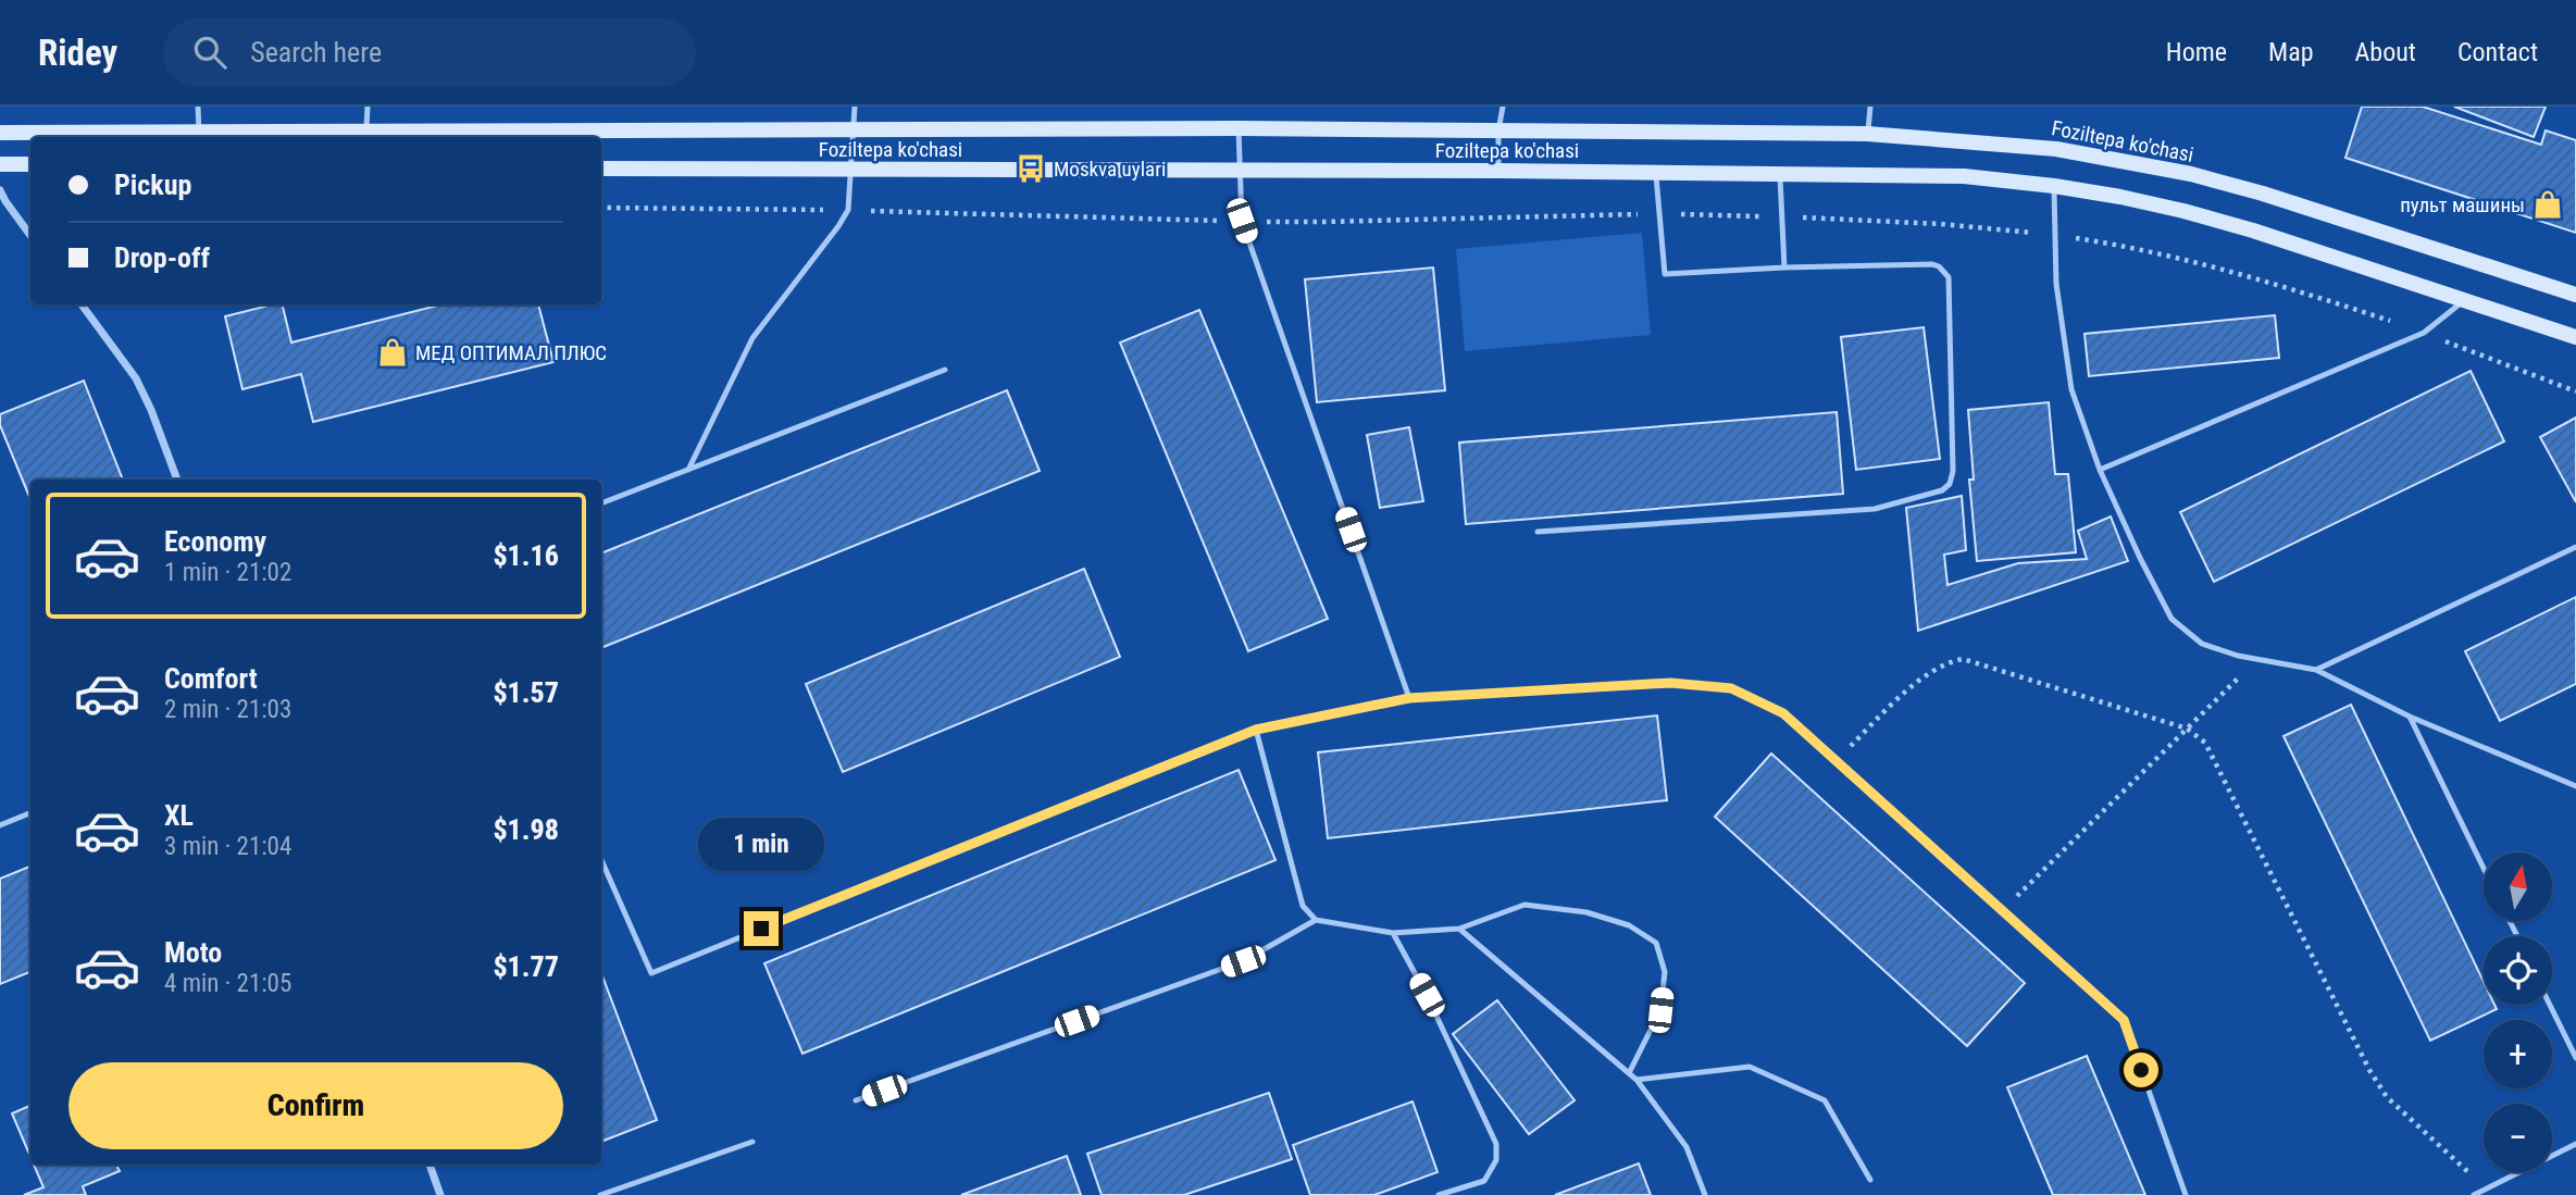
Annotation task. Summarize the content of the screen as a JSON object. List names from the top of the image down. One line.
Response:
{"streets":{"main road":["Foziltepa ko'chasi"]},"places":{"bus stop":["Moskva uylari"],"shop":["пульт машины","МЕД ОПТИМАЛ ПЛЮС"]},"north":"top","page":{"header":"Ridey","search":"Search here","nav":["Home","Map","About","Contact"],"banner":["Pickup","Drop-off"],"list":[{"name":"Economy","note":"1 min · 21:02","value":"$1.16"},{"name":"Comfort","note":"2 min · 21:03","value":"$1.57"},{"name":"XL","note":"3 min · 21:04","value":"$1.98"},{"name":"Moto","note":"4 min · 21:05","value":"$1.77"}],"bubble":"1 min","map_buttons":["+","−"],"buttons":"Confirm"}}
